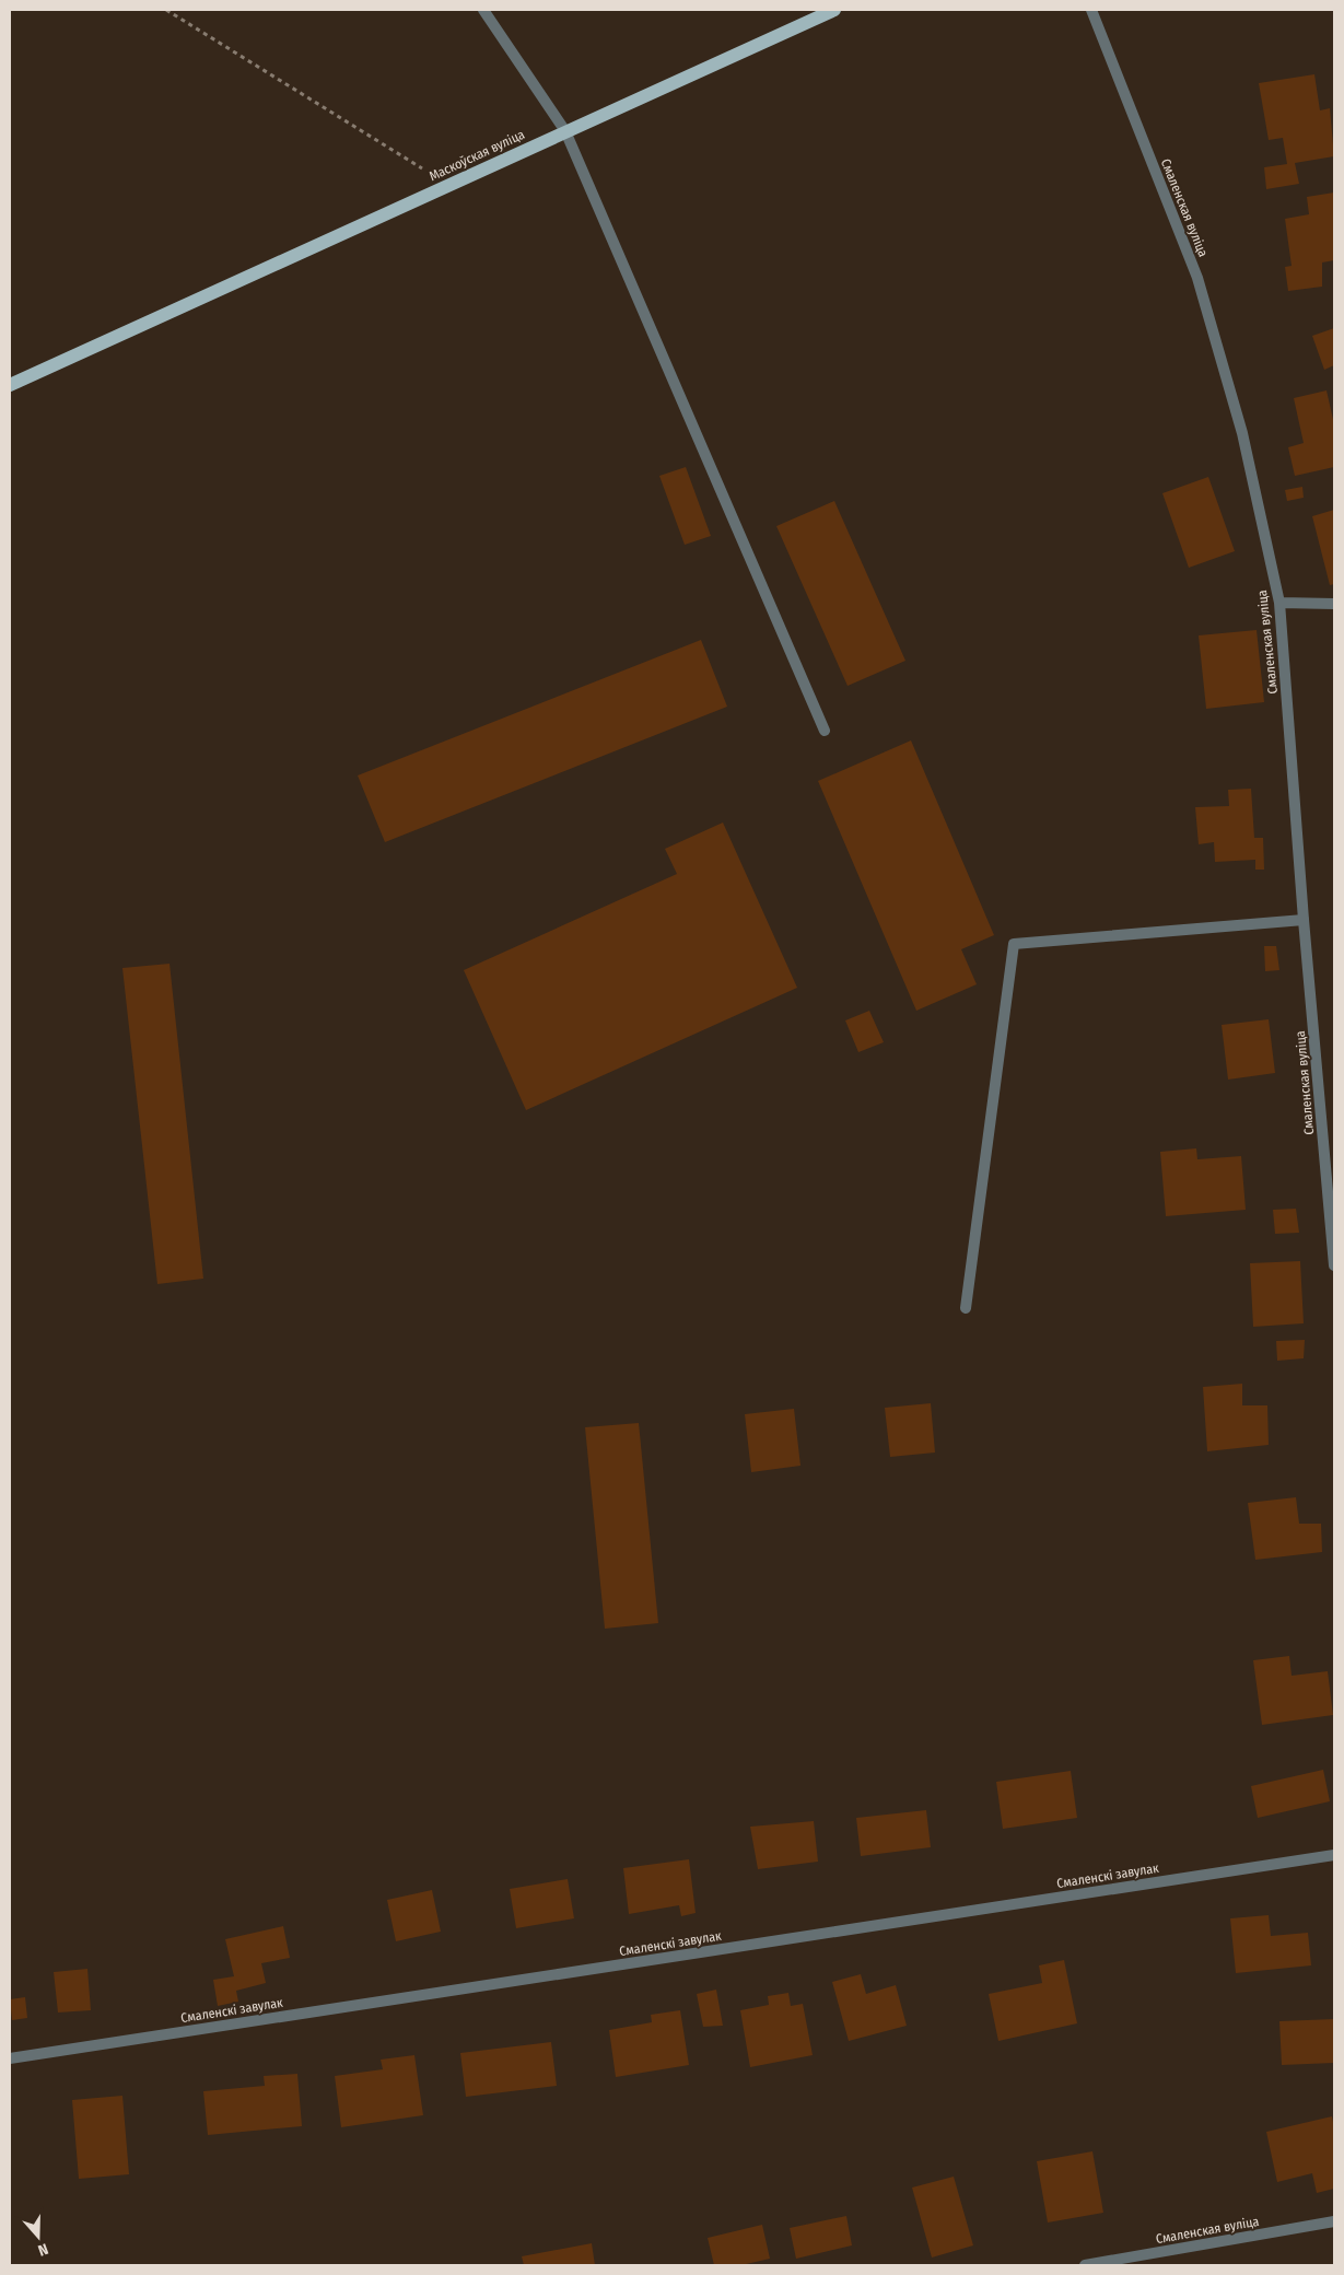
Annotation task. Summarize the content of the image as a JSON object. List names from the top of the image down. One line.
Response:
{"streets":{"main road":["Маскоўская вуліца"],"street":["Смаленская вуліца","Смаленскі завулак"]},"north":"bottom"}
